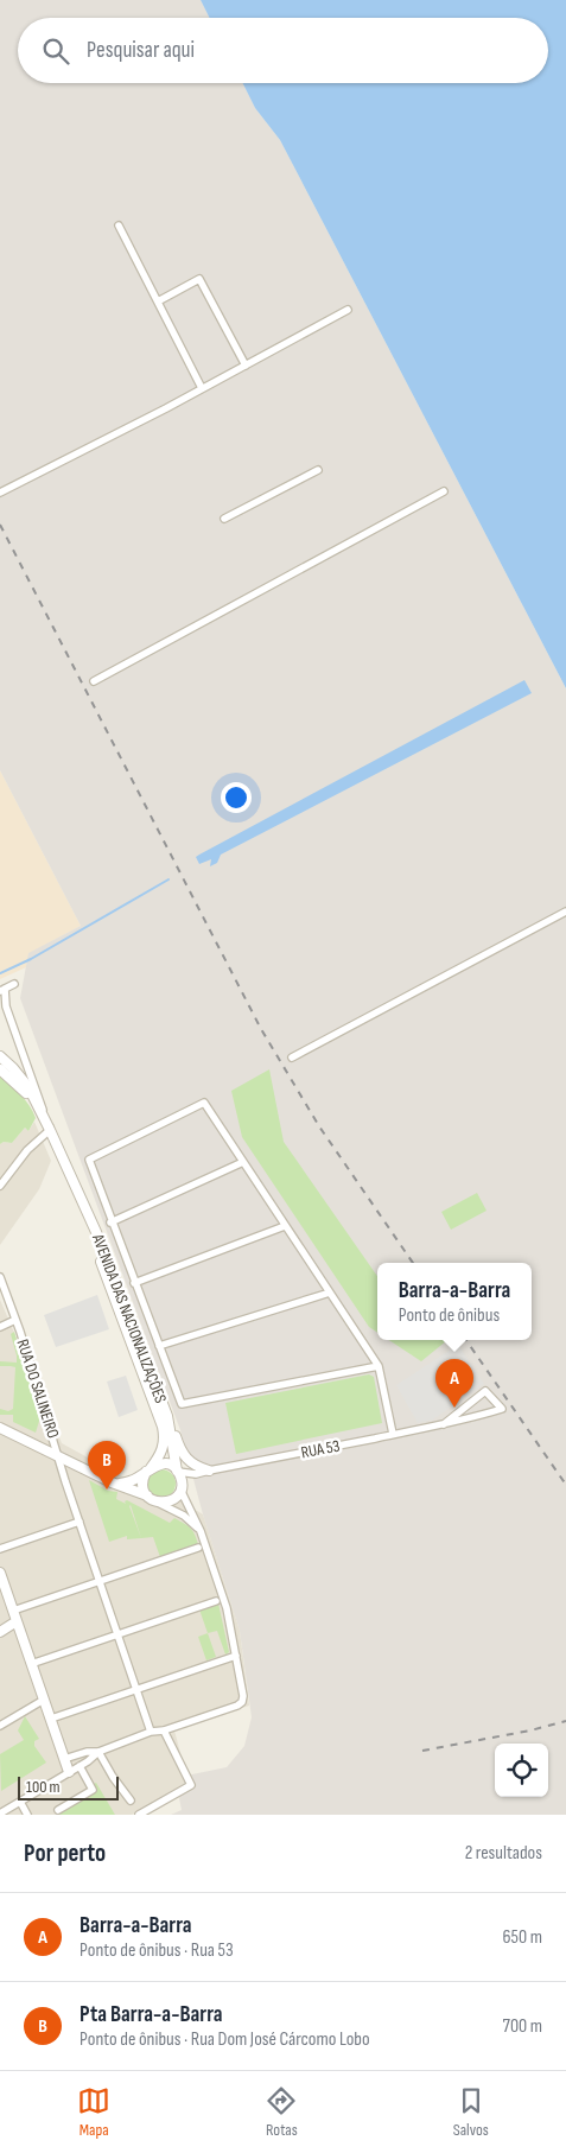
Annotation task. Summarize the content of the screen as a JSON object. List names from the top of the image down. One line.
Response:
{"streets":{"street":["AVENIDA DAS NACIONALIZAÇÕES","RUA DO SALINEIRO","RUA 53"]},"crossings":[["AVENIDA DAS NACIONALIZAÇÕES","RUA 53"]],"scale_bar":"100 m","page":{"search":"Pesquisar aqui","popup":["Barra-a-Barra","Ponto de ônibus"],"pins":["A","B"],"scale":"100 m","heading":["Por perto","2 resultados"],"list":[{"mark":"A","name":"Barra-a-Barra","note":"Ponto de ônibus · Rua 53","value":"650 m"},{"mark":"B","name":"Pta Barra-a-Barra","note":"Ponto de ônibus · Rua Dom José Cárcomo Lobo","value":"700 m"}],"nav":["Mapa","Rotas","Salvos"]}}
